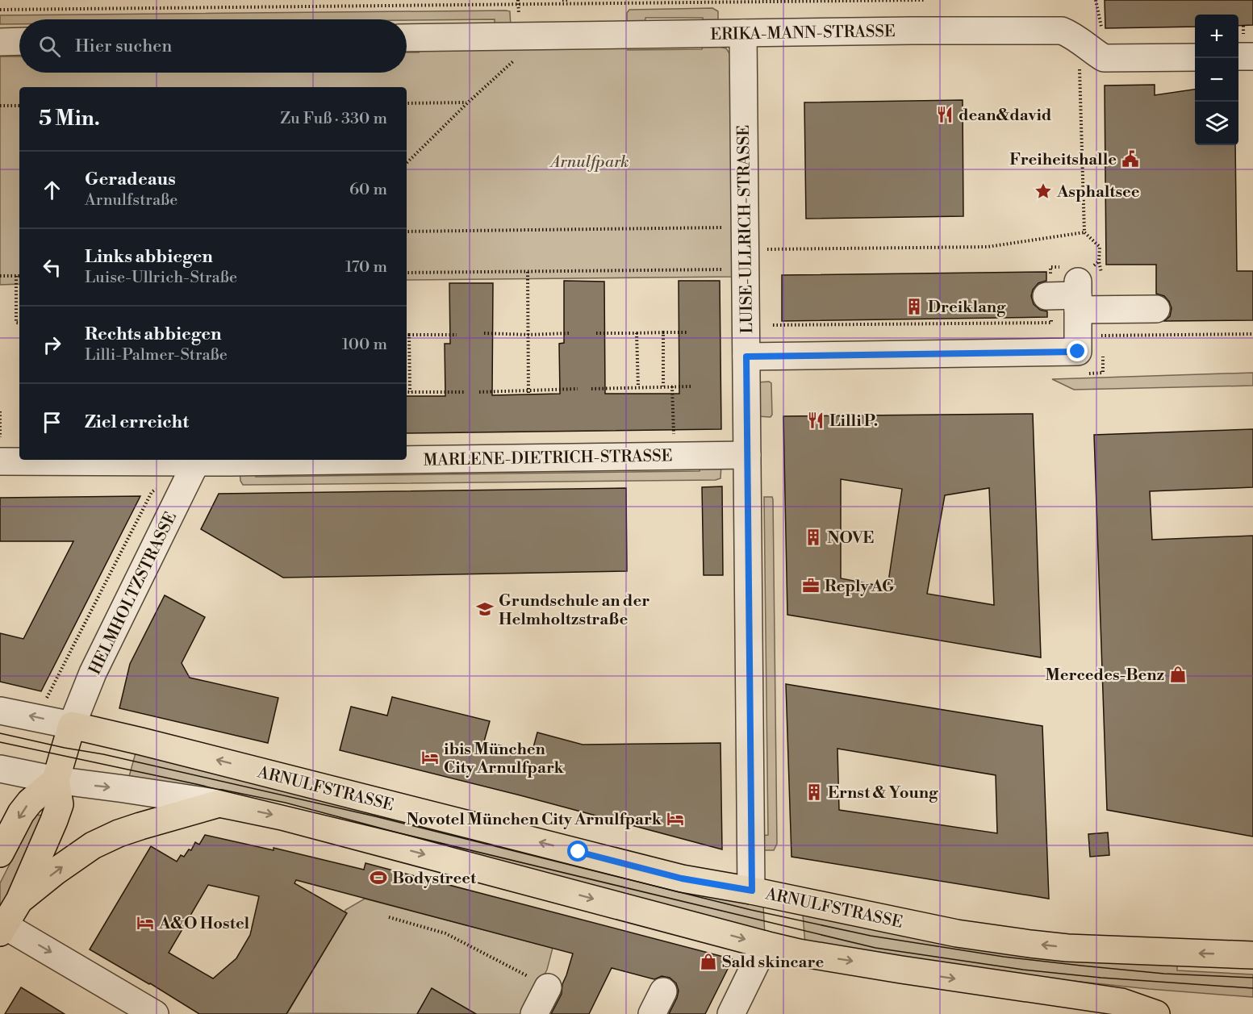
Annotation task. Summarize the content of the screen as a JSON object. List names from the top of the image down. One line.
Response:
{"streets":{"main road":["ARNULFSTRASSE"],"street":["ERIKA-MANN-STRASSE","LUISE-ULLRICH-STRASSE","MARLENE-DIETRICH-STRASSE","HELMHOLTZSTRASSE"]},"crossings":[["ERIKA-MANN-STRASSE","LUISE-ULLRICH-STRASSE"],["LUISE-ULLRICH-STRASSE","MARLENE-DIETRICH-STRASSE"],["LUISE-ULLRICH-STRASSE","ARNULFSTRASSE"],["MARLENE-DIETRICH-STRASSE","HELMHOLTZSTRASSE"],["HELMHOLTZSTRASSE","ARNULFSTRASSE"]],"parks":["Arnulfpark"],"places":{"restaurant":["dean&david","Lilli P."],"public building":["Freiheitshalle"],"place":["Asphaltsee"],"building":["Dreiklang","NOVE","Ernst & Young"],"office":["Reply AG"],"school or university":["Grundschule an der Helmholtzstraße"],"shop":["Mercedes-Benz","Sald skincare"],"hotel":["ibis München City Arnulfpark","Novotel München City Arnulfpark","A&O Hostel"],"sports":["Bodystreet"]},"page":{"map_buttons":["+","−"],"search":"Hier suchen","heading":["5 Min.","Zu Fuß · 330 m"],"list":[["Geradeaus","Arnulfstraße","60 m"],["Links abbiegen","Luise-Ullrich-Straße","170 m"],["Rechts abbiegen","Lilli-Palmer-Straße","100 m"],"Ziel erreicht"]}}
